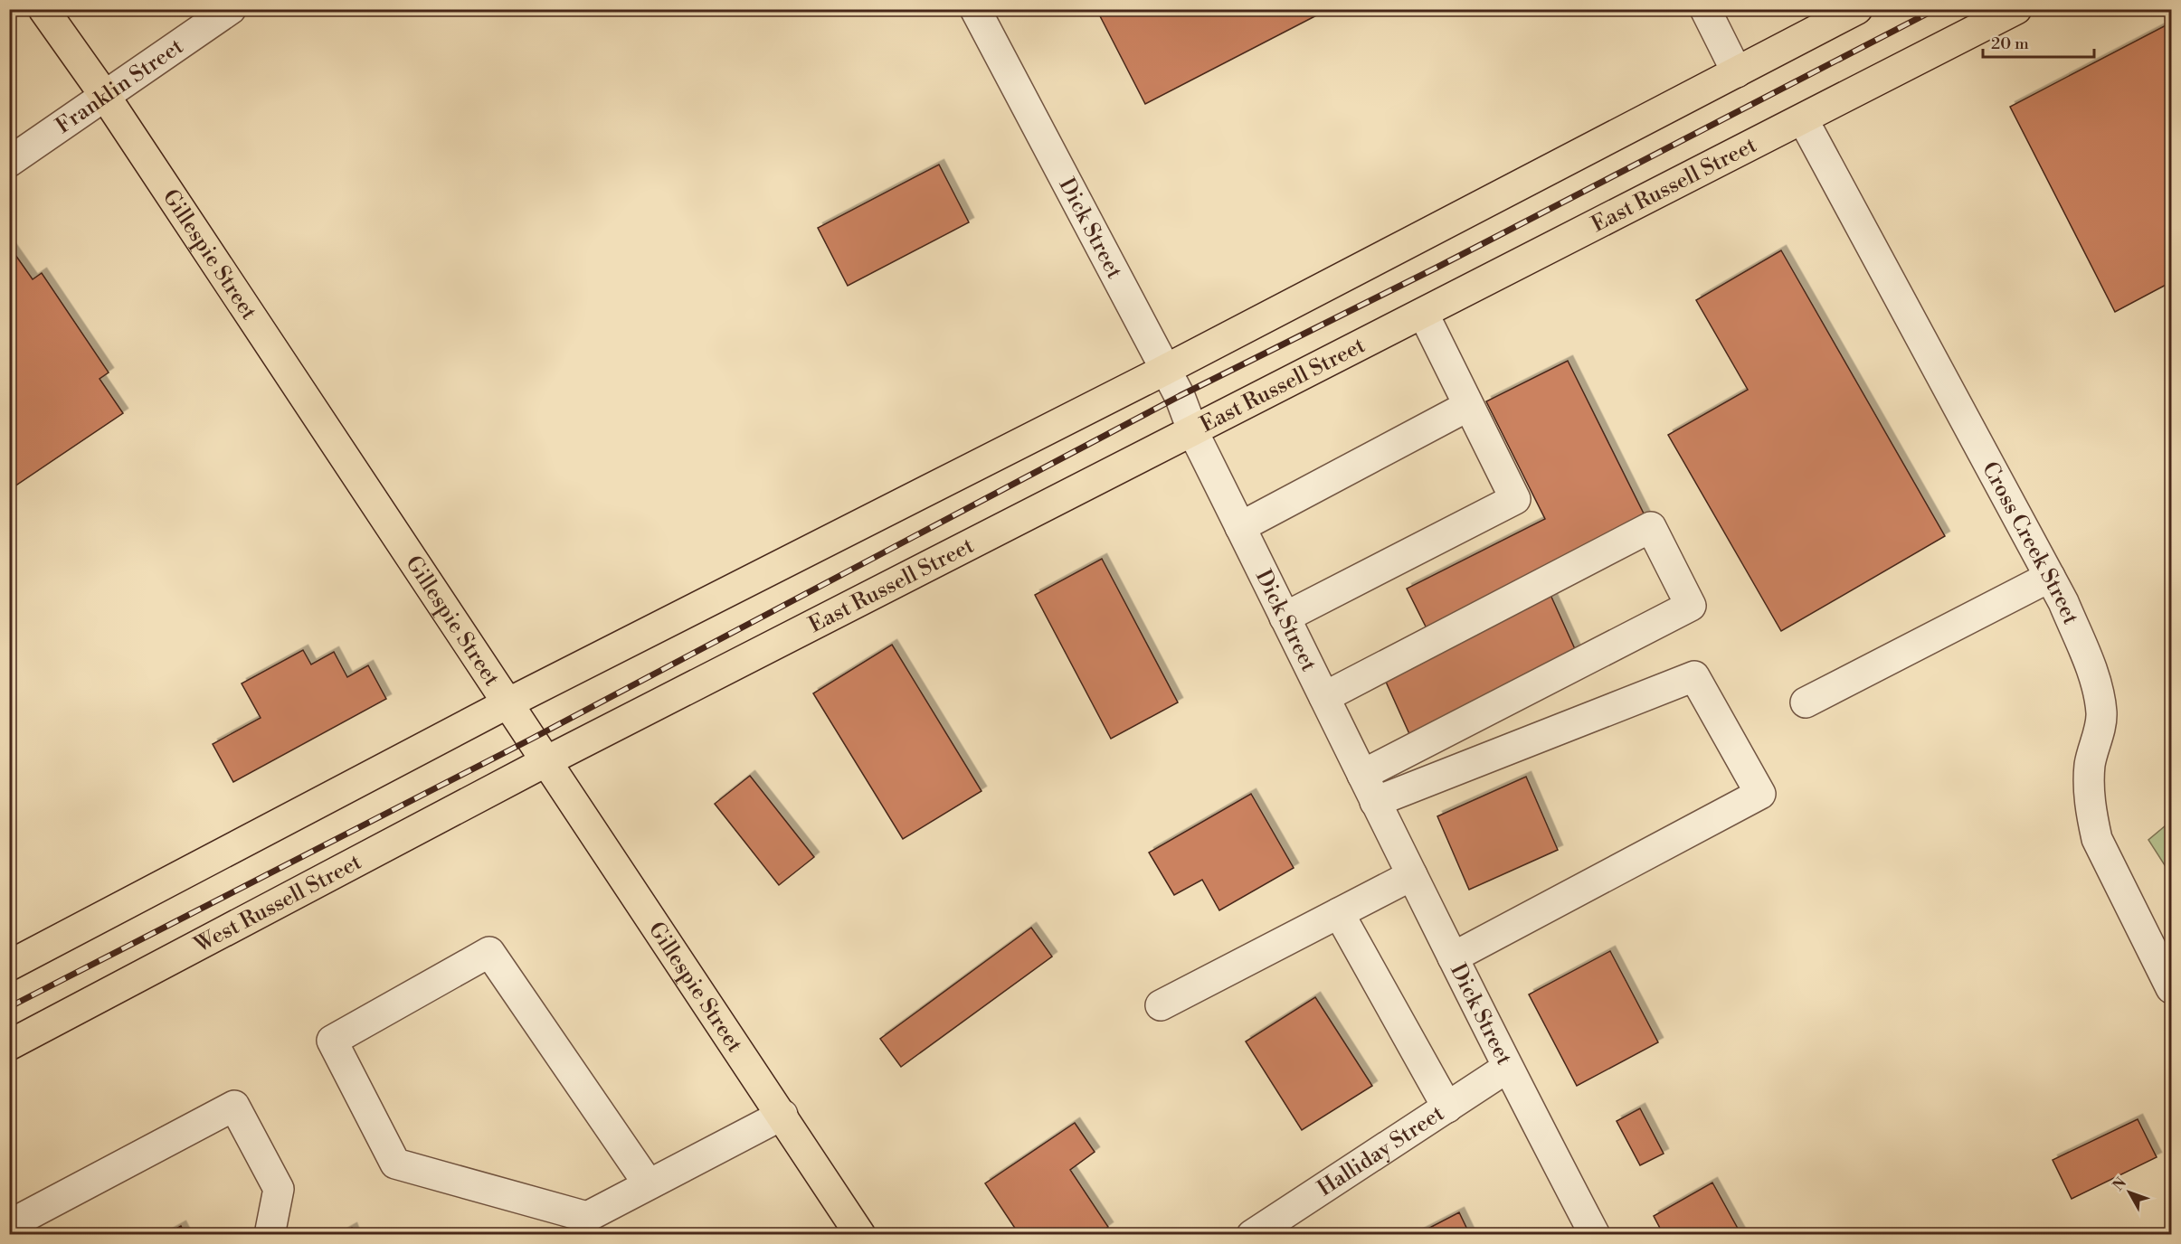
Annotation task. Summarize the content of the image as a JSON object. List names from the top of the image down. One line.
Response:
{"streets":{"main road":["East Russell Street","Gillespie Street","West Russell Street"],"street":["Franklin Street","Dick Street","Cross Creek Street","Halliday Street"]},"crossings":[["Franklin Street","Gillespie Street"],["East Russell Street","Dick Street"],["East Russell Street","Gillespie Street"],["East Russell Street","Cross Creek Street"],["East Russell Street","West Russell Street"],["Dick Street","Halliday Street"],["Gillespie Street","West Russell Street"]],"scale_bar":"20 m","north":"top left"}
